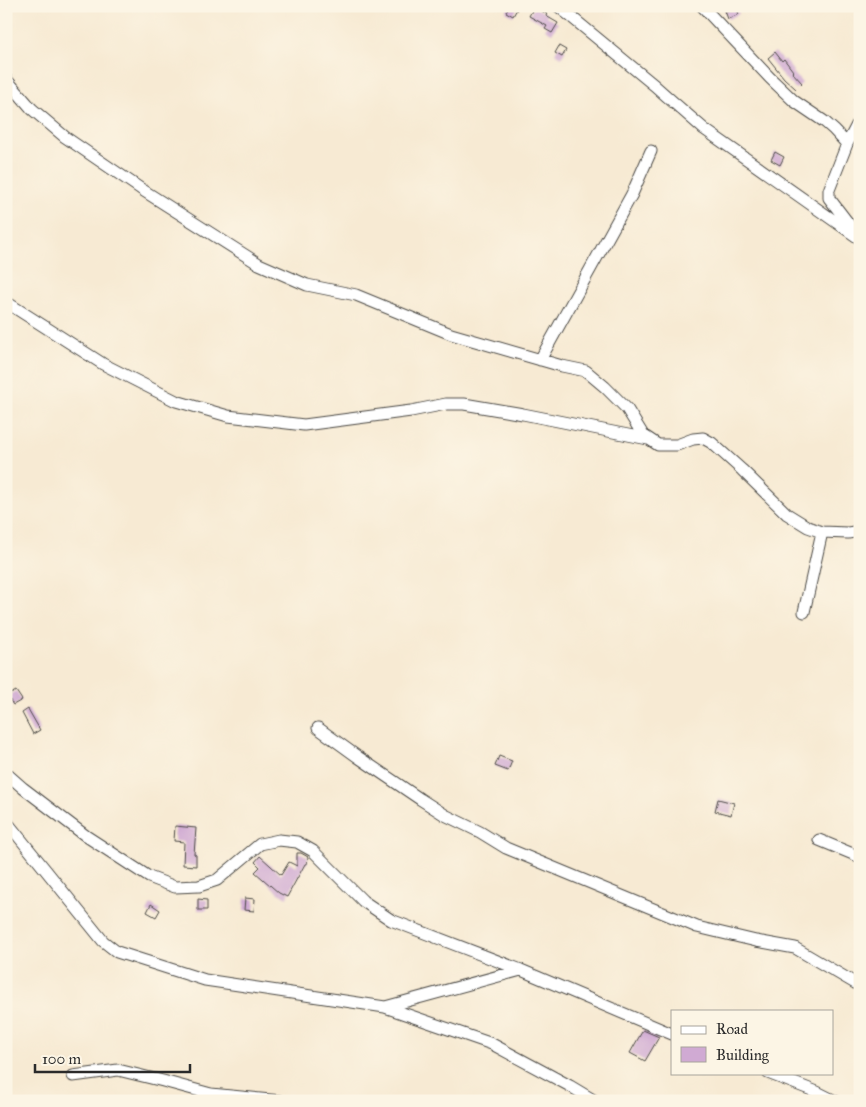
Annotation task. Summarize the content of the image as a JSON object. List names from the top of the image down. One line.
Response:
{"legend":["Road","Building"],"scale_bar":"100 m"}
